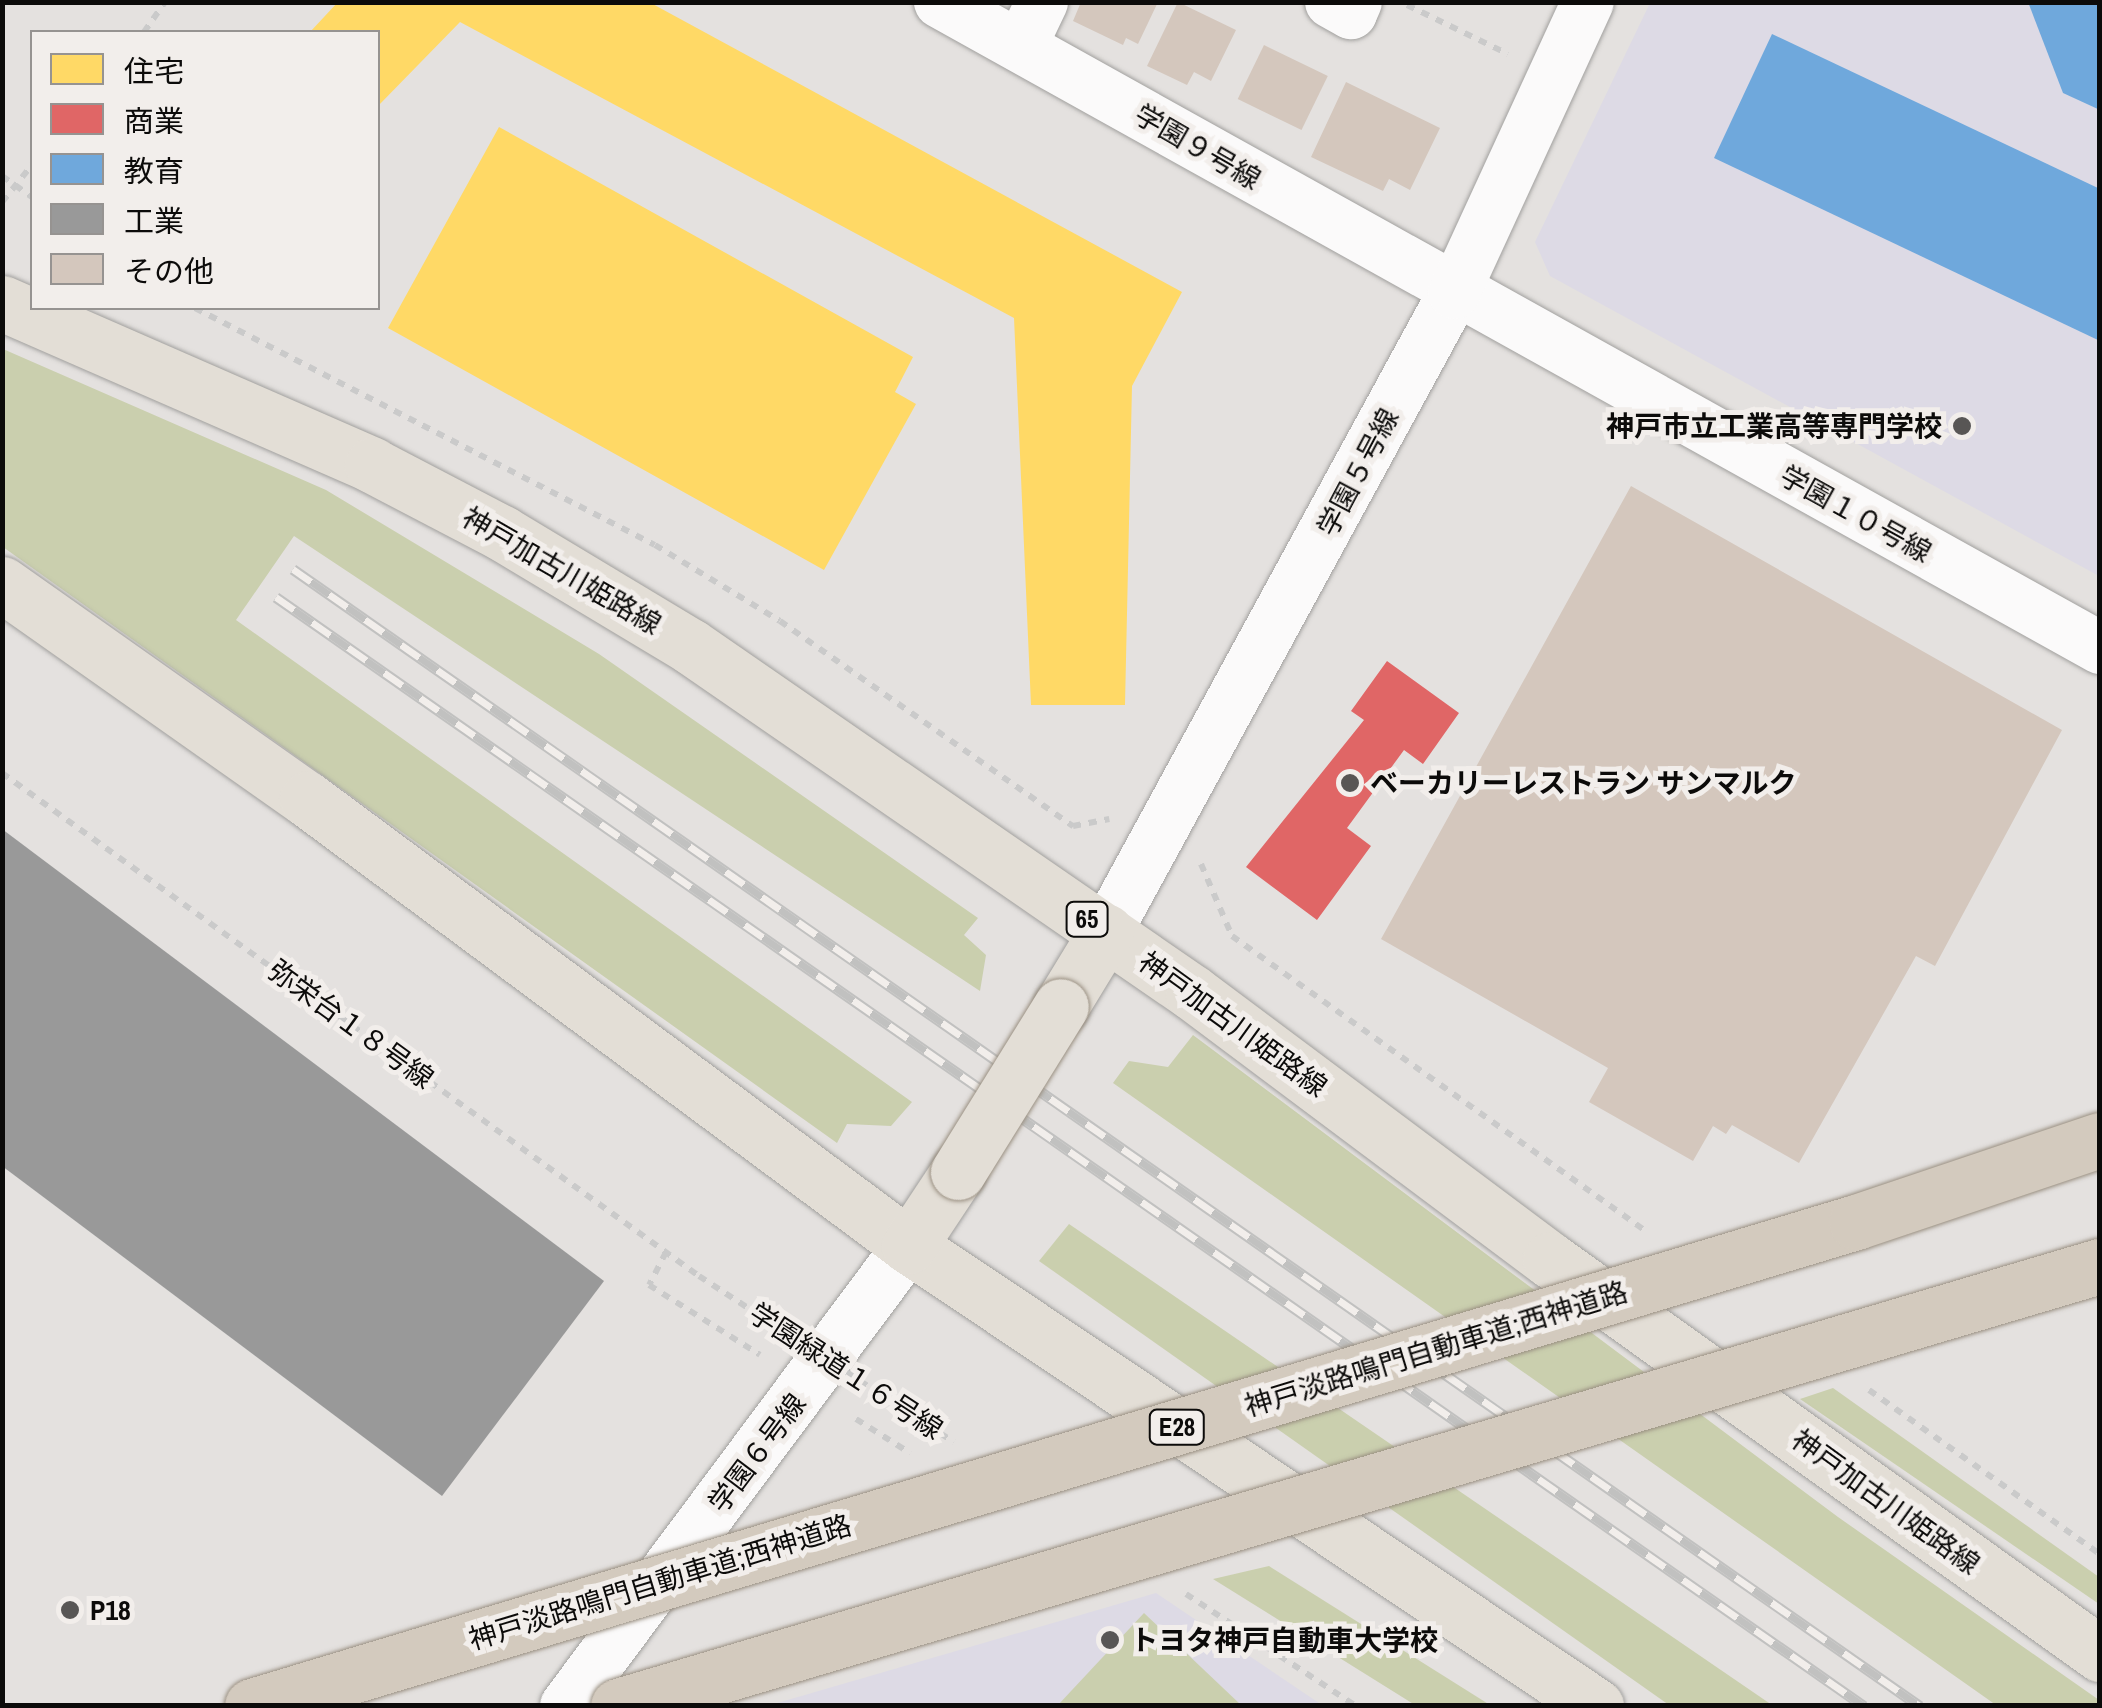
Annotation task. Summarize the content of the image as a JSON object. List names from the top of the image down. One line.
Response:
{"streets":{"highway":["神戸淡路鳴門自動車道;西神道路","E28"],"main road":["神戸加古川姫路線","65"],"street":["学園９号線","学園５号線","学園１０号線","学園６号線"],"path":["弥栄台１８号線","学園緑道１６号線"]},"crossings":[["学園９号線","学園５号線"],["学園９号線","学園１０号線"],["学園５号線","学園１０号線"],["学園５号線","神戸加古川姫路線"],["弥栄台１８号線","学園緑道１６号線"]],"places":["神戸市立工業高等専門学校","ベーカリーレストラン サンマルク","P18","トヨタ神戸自動車大学校"],"legend":["住宅","商業","教育","工業","その他"]}
